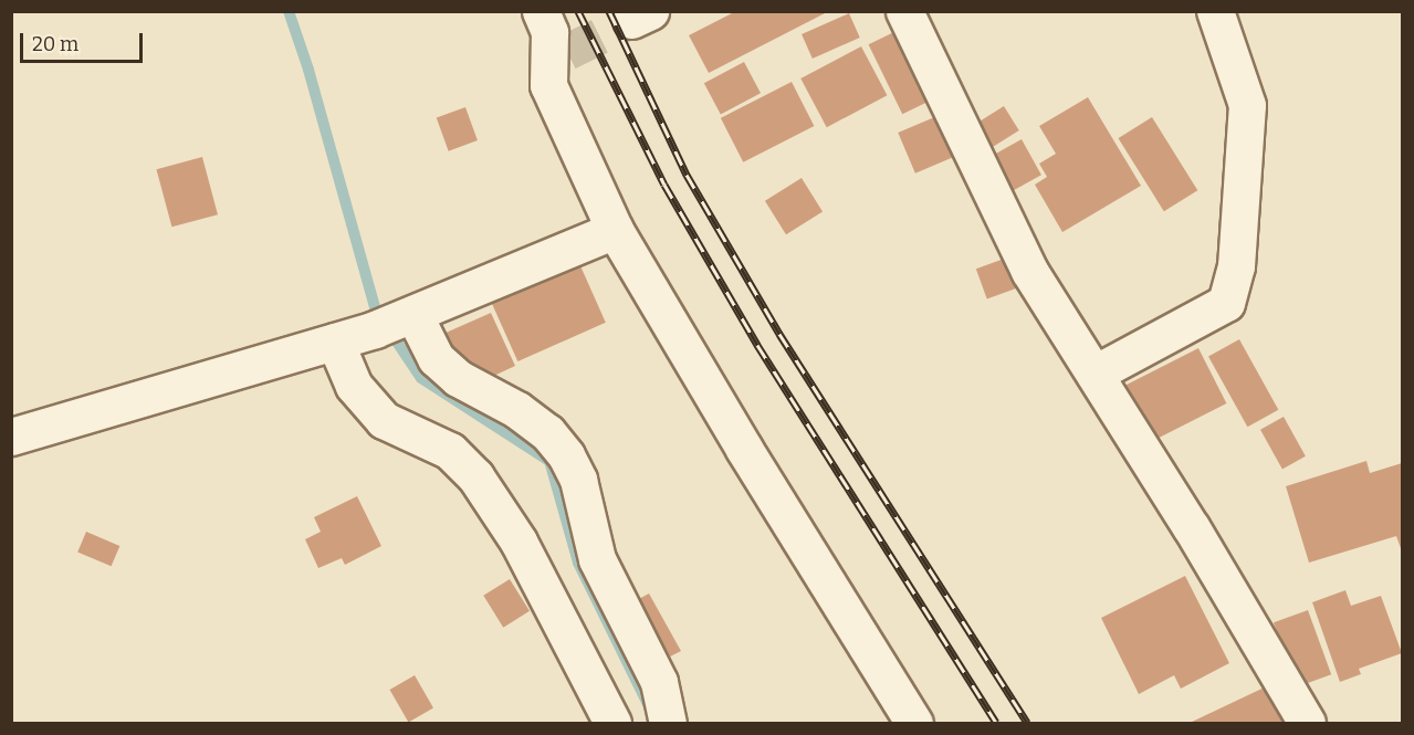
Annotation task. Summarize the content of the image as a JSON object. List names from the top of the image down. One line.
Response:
{"scale_bar":"20 m"}
